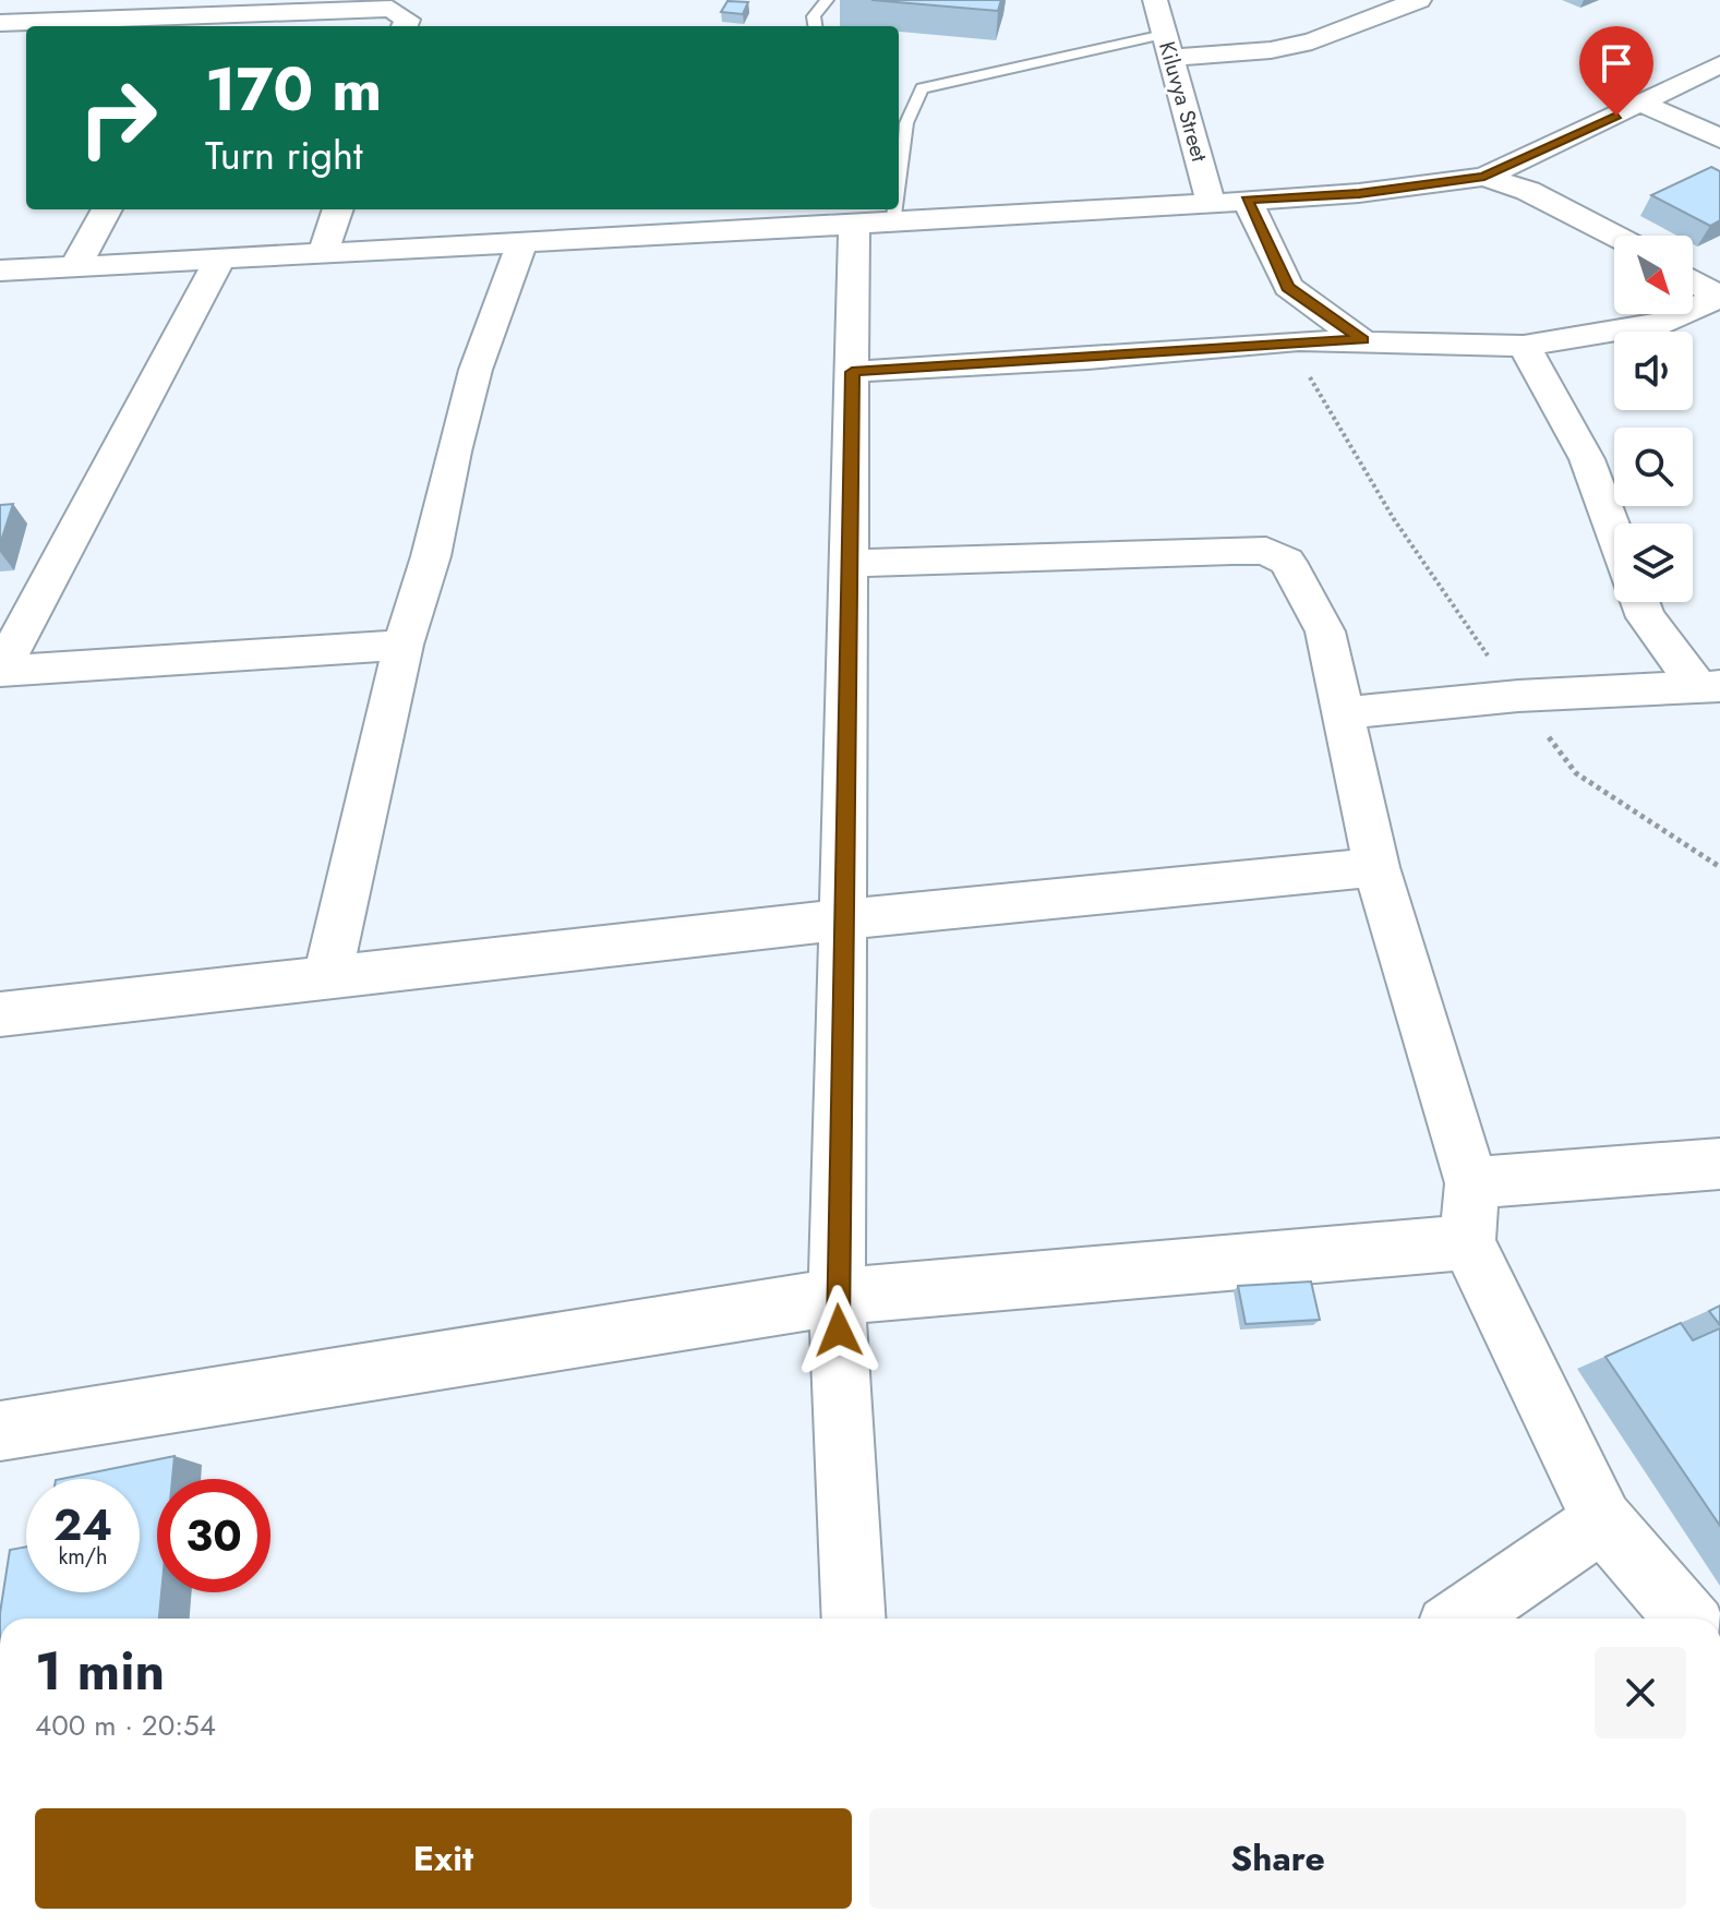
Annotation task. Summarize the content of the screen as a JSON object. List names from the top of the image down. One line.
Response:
{"streets":{"street":["Kiluvya Street"]},"north":"bottom right","page":{"turn":["170 m","Turn right"],"speed":"24 km/h","limit":"30","heading":["1 min","400 m · 20:54"],"buttons":["Exit","Share"]}}
